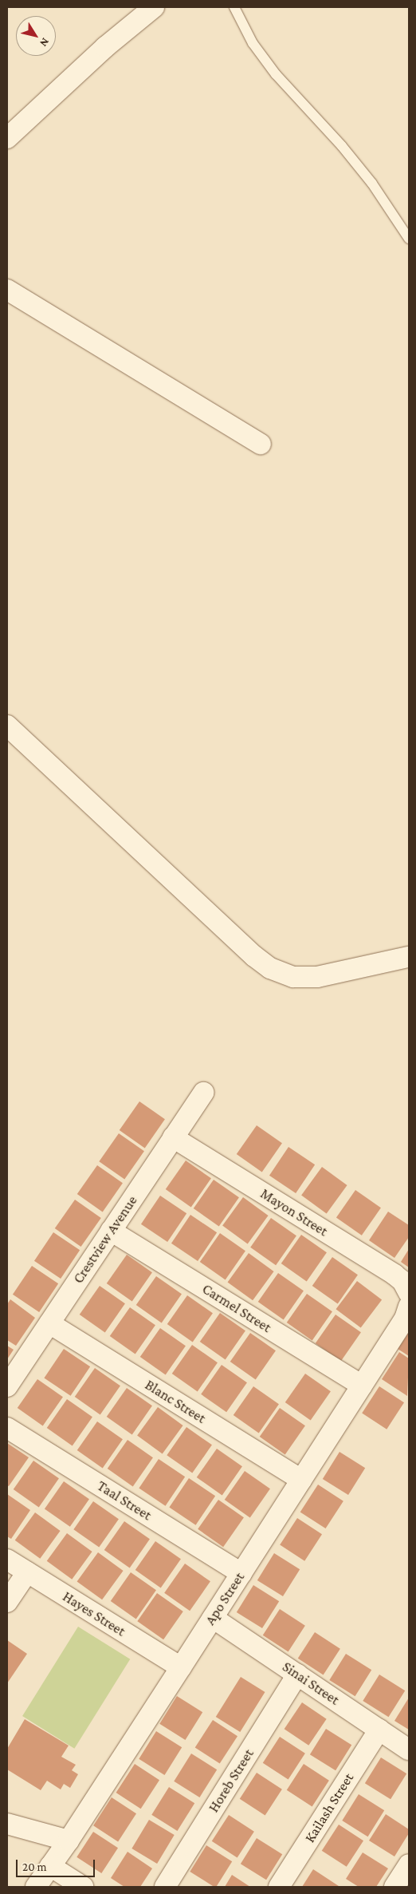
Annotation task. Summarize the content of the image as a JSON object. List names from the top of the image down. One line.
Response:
{"streets":{"street":["Mayon Street","Crestview Avenue","Carmel Street","Blanc Street","Taal Street","Apo Street","Hayes Street","Sinai Street","Horeb Street","Kailash Street"]},"crossings":[["Mayon Street","Crestview Avenue"],["Crestview Avenue","Carmel Street"],["Crestview Avenue","Blanc Street"],["Carmel Street","Apo Street"],["Blanc Street","Apo Street"],["Taal Street","Apo Street"],["Apo Street","Hayes Street"],["Apo Street","Sinai Street"],["Sinai Street","Horeb Street"],["Sinai Street","Kailash Street"]],"scale_bar":"20 m","north":"bottom right"}
